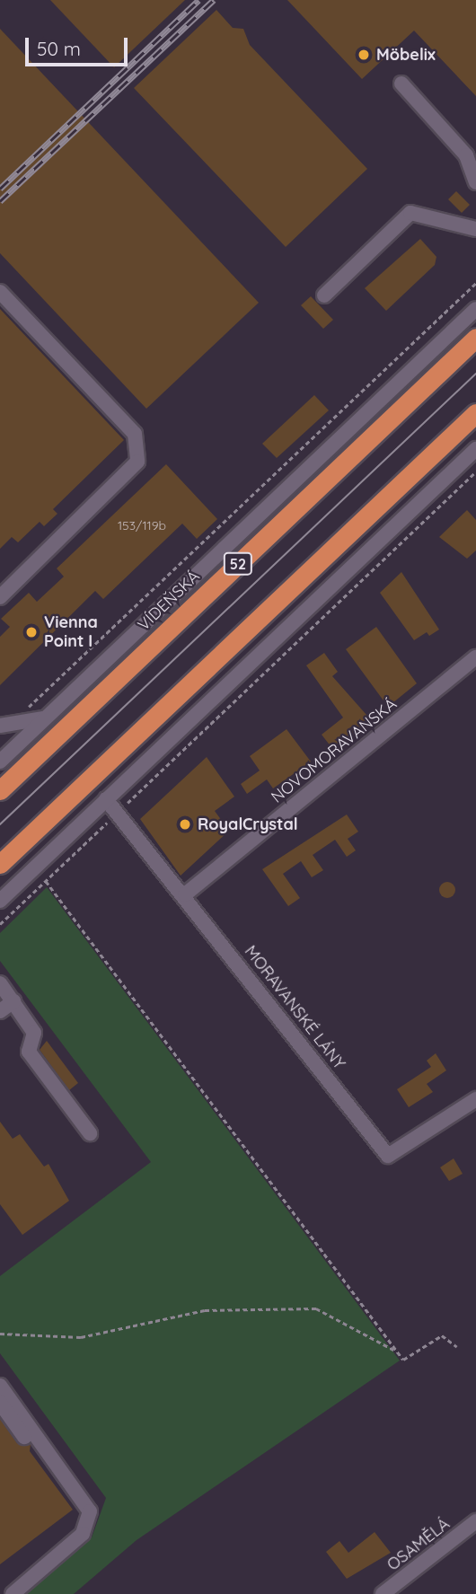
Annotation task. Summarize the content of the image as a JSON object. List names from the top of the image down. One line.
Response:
{"streets":{"highway":["52","VÍDEŇSKÁ"],"street":["NOVOMORAVANSKÁ","MORAVANSKÉ LÁNY","OSAMĚLÁ"]},"crossings":[["NOVOMORAVANSKÁ","MORAVANSKÉ LÁNY"]],"places":["Möbelix","Vienna Point I","RoyalCrystal"],"house_numbers":["153/119b"],"scale_bar":"50 m"}
